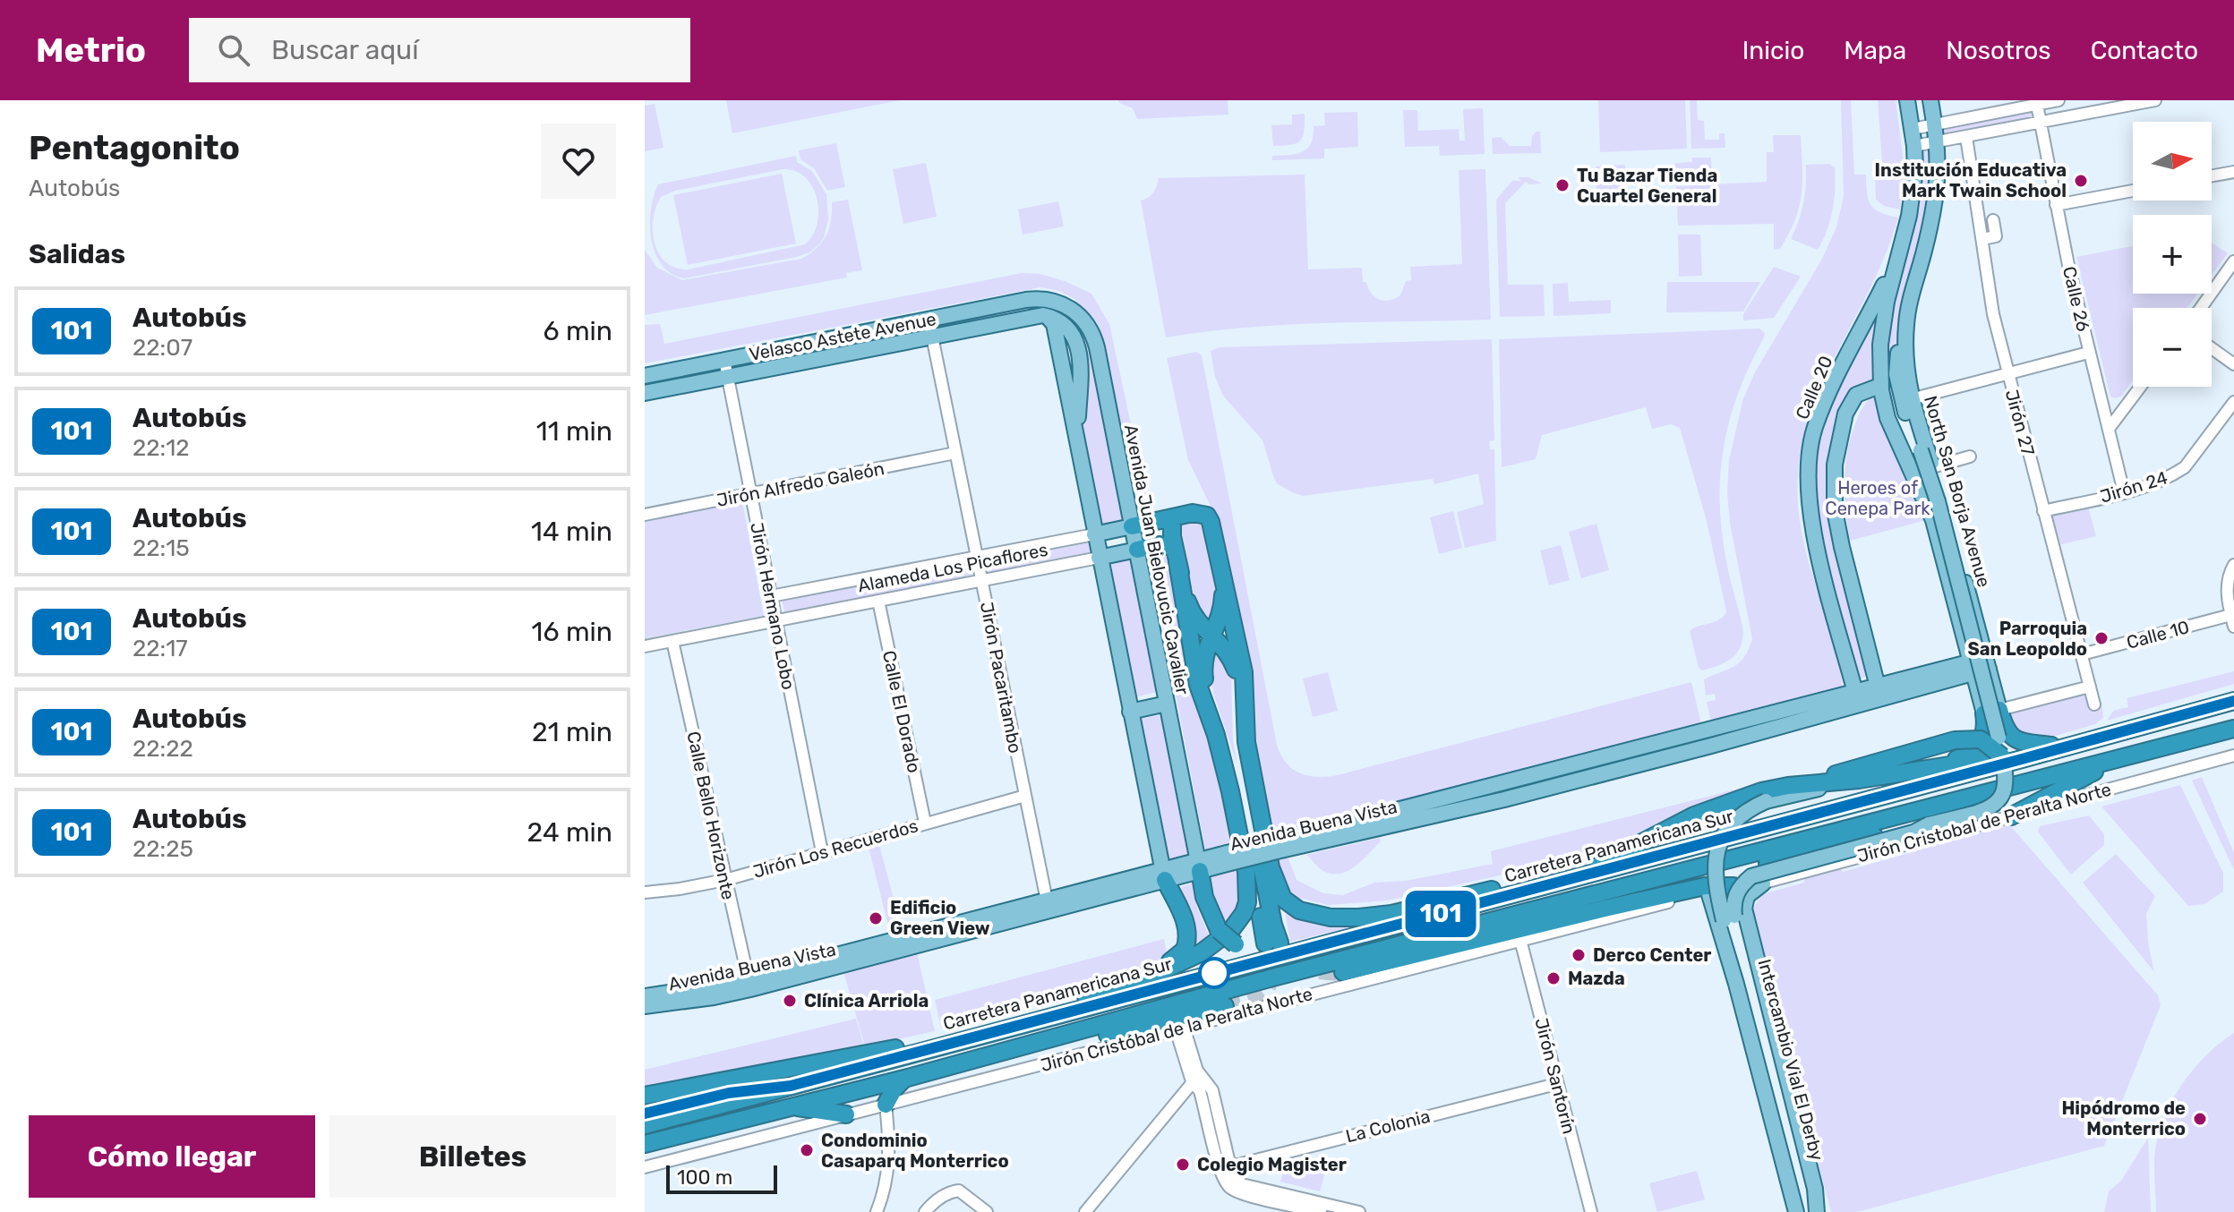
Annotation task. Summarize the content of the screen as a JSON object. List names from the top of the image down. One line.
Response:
{"streets":{"highway":["Carretera Panamericana Sur"],"main road":["Velasco Astete Avenue","Calle 20","North San Borja Avenue","Avenida Juan Bielovucic Cavalier","Alameda Los Picaflores","Avenida Buena Vista","Intercambio Vial El Derby"],"street":["Calle 26","Jirón 27","Jirón Alfredo Galeón","Jirón 24","Jirón Hermano Lobo","Calle 10","Jirón Pacaritambo","Calle El Dorado","Calle Bello Horizonte","Jirón Cristobal de Peralta Norte","Jirón Los Recuerdos","Jirón Cristóbal de la Peralta Norte","Jirón Santorín","La Colonia"]},"crossings":[["Calle 26","Jirón 24"],["Velasco Astete Avenue","Avenida Juan Bielovucic Cavalier"],["Velasco Astete Avenue","Alameda Los Picaflores"],["Velasco Astete Avenue","Jirón Hermano Lobo"],["Velasco Astete Avenue","Jirón Pacaritambo"],["Calle 20","Avenida Buena Vista"],["Jirón 27","Jirón 24"],["Jirón 27","Calle 10"],["Jirón Alfredo Galeón","Jirón Hermano Lobo"],["Jirón Alfredo Galeón","Jirón Pacaritambo"],["North San Borja Avenue","Avenida Buena Vista"],["Avenida Juan Bielovucic Cavalier","Alameda Los Picaflores"],["Avenida Juan Bielovucic Cavalier","Avenida Buena Vista"],["Alameda Los Picaflores","Jirón Hermano Lobo"],["Alameda Los Picaflores","Jirón Pacaritambo"],["Alameda Los Picaflores","Calle El Dorado"],["Alameda Los Picaflores","Calle Bello Horizonte"],["Jirón Hermano Lobo","Jirón Los Recuerdos"],["Jirón Pacaritambo","Avenida Buena Vista"],["Jirón Pacaritambo","Jirón Los Recuerdos"],["Calle El Dorado","Jirón Los Recuerdos"],["Calle Bello Horizonte","Avenida Buena Vista"],["Calle Bello Horizonte","Jirón Los Recuerdos"],["Jirón Cristobal de Peralta Norte","Jirón Cristóbal de la Peralta Norte"],["Jirón Cristóbal de la Peralta Norte","Jirón Santorín"],["Jirón Santorín","La Colonia"]],"parks":["Heroes of Cenepa Park"],"places":["Institución Educativa Mark Twain School","Tu Bazar Tienda Cuartel General","Parroquia San Leopoldo","Edificio Green View","Derco Center","Mazda","Clínica Arriola","Hipódromo de Monterrico","Condominio Casaparq Monterrico","Colegio Magister"],"lines":["bus line 101"],"scale_bar":"100 m","north":"right","page":{"header":"Metrio","search":"Buscar aquí","nav":["Inicio","Mapa","Nosotros","Contacto"],"heading":[["Pentagonito","Autobús"],"Salidas"],"on_map":"101","map_buttons":["+","−"],"list":[{"mark":"101","name":"Autobús","note":"22:07","value":"6 min"},{"mark":"101","name":"Autobús","note":"22:12","value":"11 min"},{"mark":"101","name":"Autobús","note":"22:15","value":"14 min"},{"mark":"101","name":"Autobús","note":"22:17","value":"16 min"},{"mark":"101","name":"Autobús","note":"22:22","value":"21 min"},{"mark":"101","name":"Autobús","note":"22:25","value":"24 min"}],"buttons":["Cómo llegar","Billetes"],"scale":"100 m"}}
